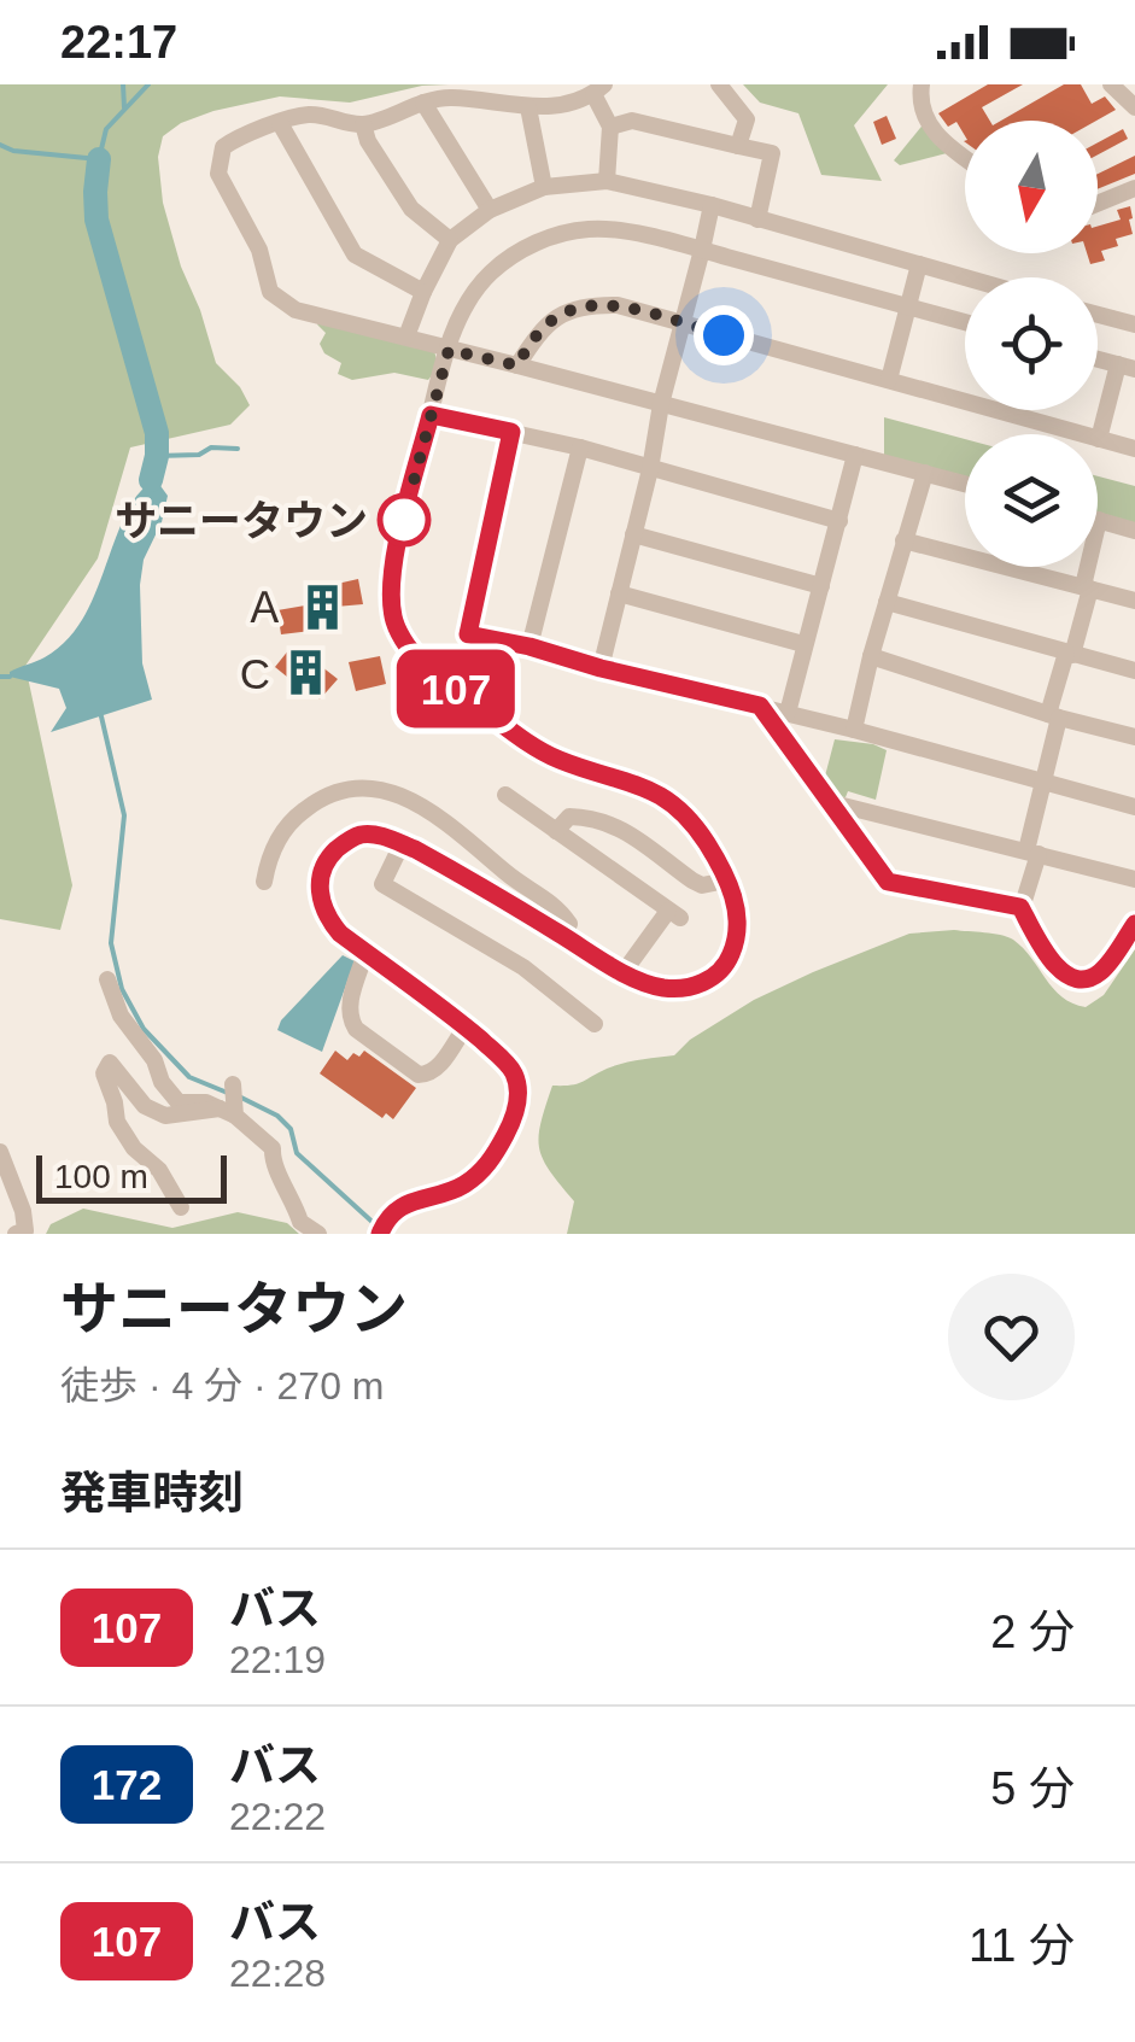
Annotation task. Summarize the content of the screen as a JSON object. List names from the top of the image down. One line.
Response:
{"places":{"other":["サニータウン"],"building":["Ａ","C"]},"lines":["bus line 107"],"scale_bar":"100 m","north":"bottom","page":{"status":"22:17","on_map":"107","scale":"100 m","heading":[["サニータウン","徒歩 · 4 分 · 270 m"],"発車時刻"],"list":[{"mark":"107","name":"バス","note":"22:19","value":"2 分"},{"mark":"172","name":"バス","note":"22:22","value":"5 分"},{"mark":"107","name":"バス","note":"22:28","value":"11 分"}]}}
